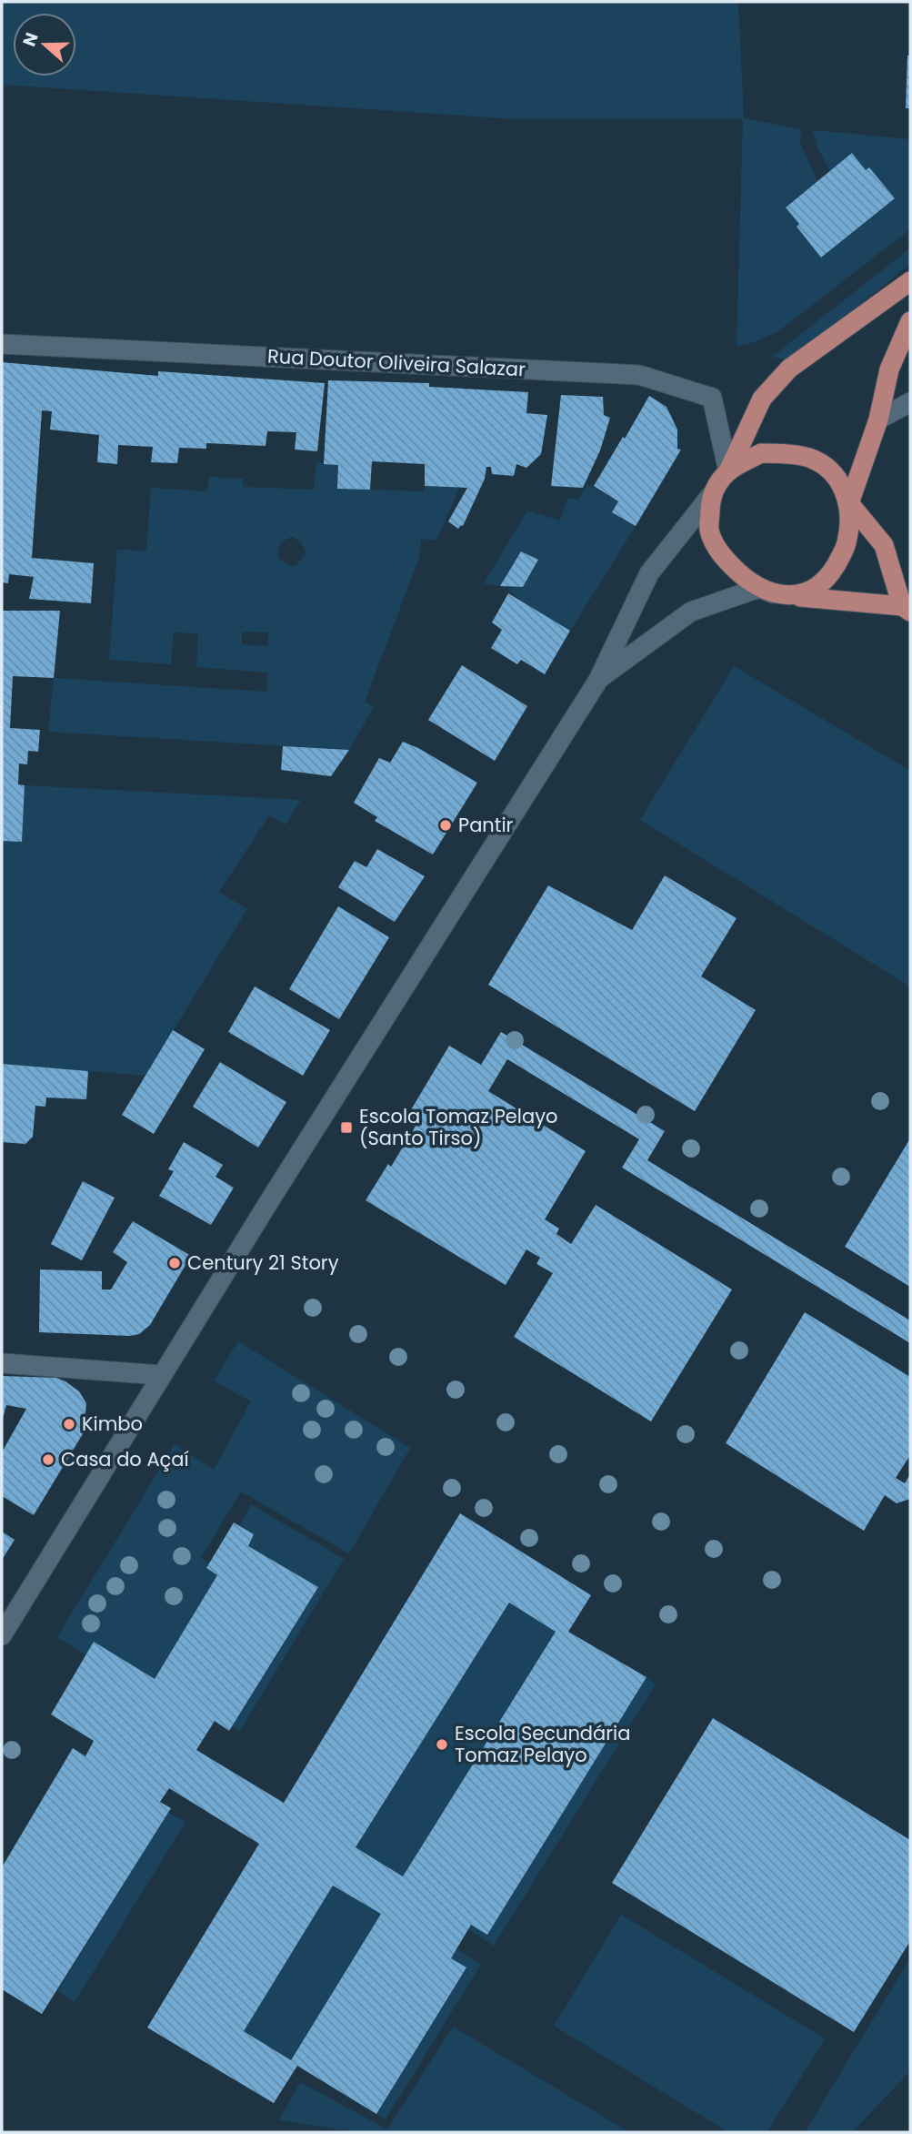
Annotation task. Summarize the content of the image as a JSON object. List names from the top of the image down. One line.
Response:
{"streets":{"street":["Rua Doutor Oliveira Salazar"]},"places":{"other":["Pantir","Century 21 Story","Kimbo","Casa do Açaí","Escola Secundária Tomaz Pelayo"],"transit":["Escola Tomaz Pelayo (Santo Tirso)"]},"north":"left"}
